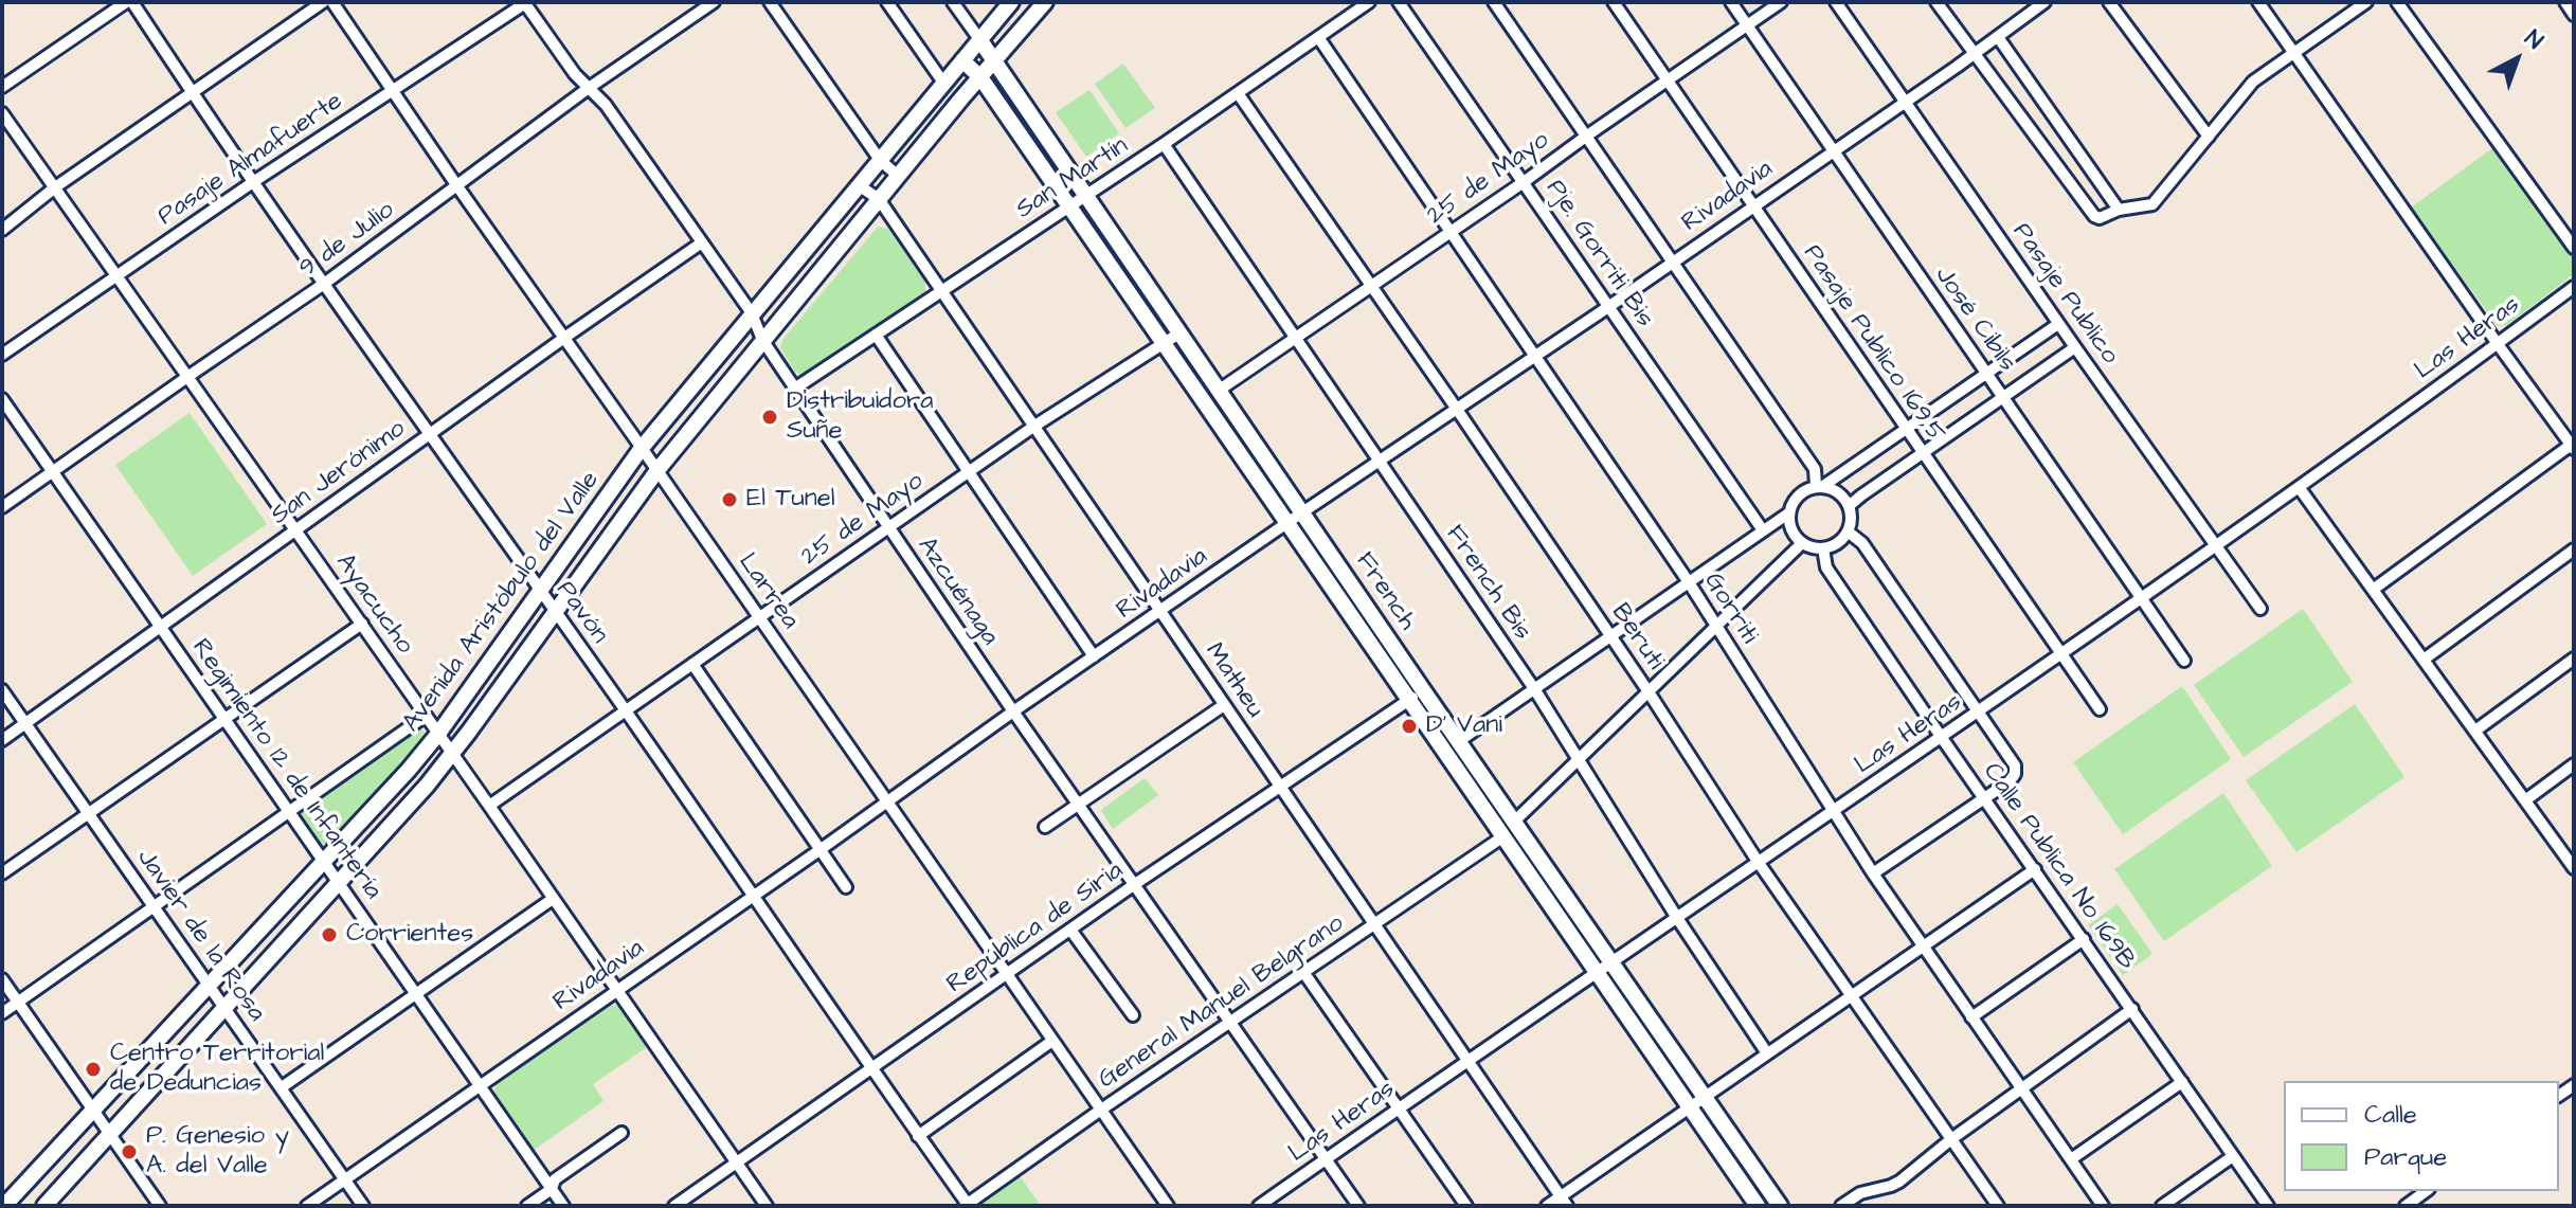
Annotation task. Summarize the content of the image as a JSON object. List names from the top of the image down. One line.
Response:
{"streets":{"main road":["French","Avenida Aristóbulo del Valle"],"street":["Pasaje Almafuerte","San Martín","25 de Mayo","Rivadavia","9 de Julio","Pje. Gorriti Bis","Pasaje Publico","José Cibils","Las Heras","Pasaje Publico 169,5","San Jerónimo","French Bis","Larrea","Azcuénaga","Ayacucho","Gorriti","Pavón","Beruti","Matheu","Regimiento 12 de Infantería","Calle Publica No 169B","República de Siria","Javier de la Rosa","General Manuel Belgrano"]},"crossings":[["Pasaje Almafuerte","Larrea"],["Pasaje Almafuerte","Azcuénaga"],["Pasaje Almafuerte","Ayacucho"],["Pasaje Almafuerte","Pavón"],["San Martín","French Bis"],["San Martín","Azcuénaga"],["San Martín","French"],["San Martín","Gorriti"],["San Martín","Beruti"],["San Martín","Matheu"],["25 de Mayo","Pje. Gorriti Bis"],["25 de Mayo","José Cibils"],["25 de Mayo","Pasaje Publico 169,5"],["25 de Mayo","French Bis"],["25 de Mayo","Larrea"],["25 de Mayo","Azcuénaga"],["25 de Mayo","French"],["25 de Mayo","Ayacucho"],["25 de Mayo","Gorriti"],["25 de Mayo","Pavón"],["25 de Mayo","Beruti"],["25 de Mayo","Matheu"],["Rivadavia","Pje. Gorriti Bis"],["Rivadavia","Pasaje Publico"],["Rivadavia","José Cibils"],["Rivadavia","Pasaje Publico 169,5"],["Rivadavia","French Bis"],["Rivadavia","Larrea"],["Rivadavia","Azcuénaga"],["Rivadavia","French"],["Rivadavia","Ayacucho"],["Rivadavia","Gorriti"],["Rivadavia","Pavón"],["Rivadavia","Beruti"],["Rivadavia","Matheu"],["Rivadavia","Regimiento 12 de Infantería"],["Rivadavia","Javier de la Rosa"],["9 de Julio","Larrea"],["9 de Julio","Azcuénaga"],["9 de Julio","Ayacucho"],["9 de Julio","Pavón"],["9 de Julio","Regimiento 12 de Infantería"],["Pasaje Publico","Las Heras"],["José Cibils","Las Heras"],["Las Heras","Pasaje Publico 169,5"],["Las Heras","French Bis"],["Las Heras","Azcuénaga"],["Las Heras","French"],["Las Heras","Gorriti"],["Las Heras","Beruti"],["Las Heras","Matheu"],["Las Heras","Calle Publica No 169B"],["San Jerónimo","Larrea"],["San Jerónimo","Azcuénaga"],["San Jerónimo","Ayacucho"],["San Jerónimo","Pavón"],["San Jerónimo","Regimiento 12 de Infantería"],["San Jerónimo","Javier de la Rosa"],["Larrea","Avenida Aristóbulo del Valle"],["Larrea","República de Siria"],["Larrea","General Manuel Belgrano"],["Azcuénaga","Avenida Aristóbulo del Valle"],["Azcuénaga","República de Siria"],["Azcuénaga","General Manuel Belgrano"],["French","Avenida Aristóbulo del Valle"],["French","República de Siria"],["French","General Manuel Belgrano"],["Avenida Aristóbulo del Valle","Ayacucho"],["Avenida Aristóbulo del Valle","Pavón"],["Avenida Aristóbulo del Valle","Matheu"],["Avenida Aristóbulo del Valle","Regimiento 12 de Infantería"],["Avenida Aristóbulo del Valle","Javier de la Rosa"],["Ayacucho","República de Siria"],["Pavón","República de Siria"],["Pavón","General Manuel Belgrano"],["Matheu","República de Siria"],["Matheu","General Manuel Belgrano"]],"places":["Distribuidora Suñe","El Tunel","D' Vani","Corrientes","Centro Territorial de Deduncias","P. Genesio y A. del Valle"],"legend":["Calle","Parque"],"north":"top right"}
